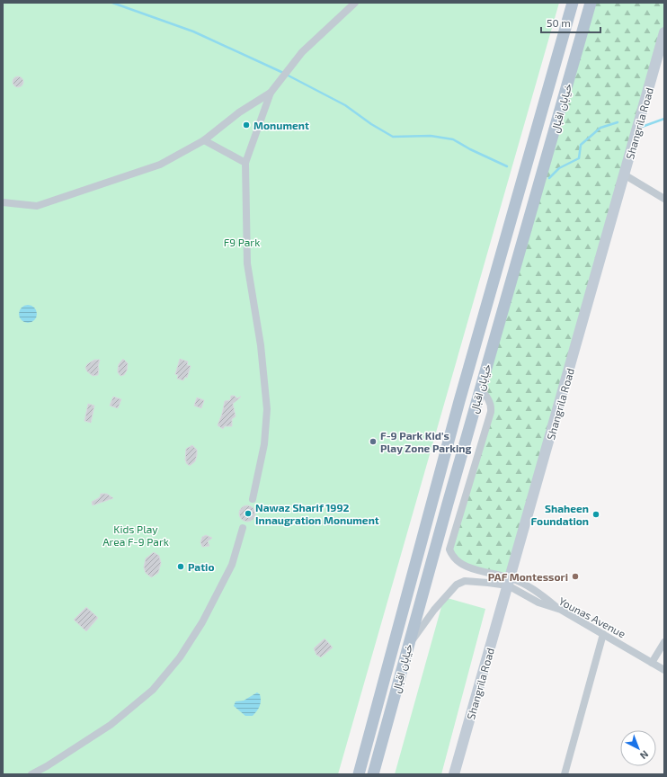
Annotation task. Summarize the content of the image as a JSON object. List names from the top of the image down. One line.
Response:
{"streets":{"main road":["خیابان اقبال"],"street":["Shangrila Road","Younas Avenue"]},"crossings":[["Shangrila Road","Younas Avenue"]],"parks":["F9 Park","Kids Play Area F-9 Park"],"places":["Monument","F-9 Park Kid's Play Zone Parking","Nawaz Sharif 1992 Innaugration Monument","Shaheen Foundation","Patio","PAF Montessori"],"scale_bar":"50 m","north":"bottom right"}
